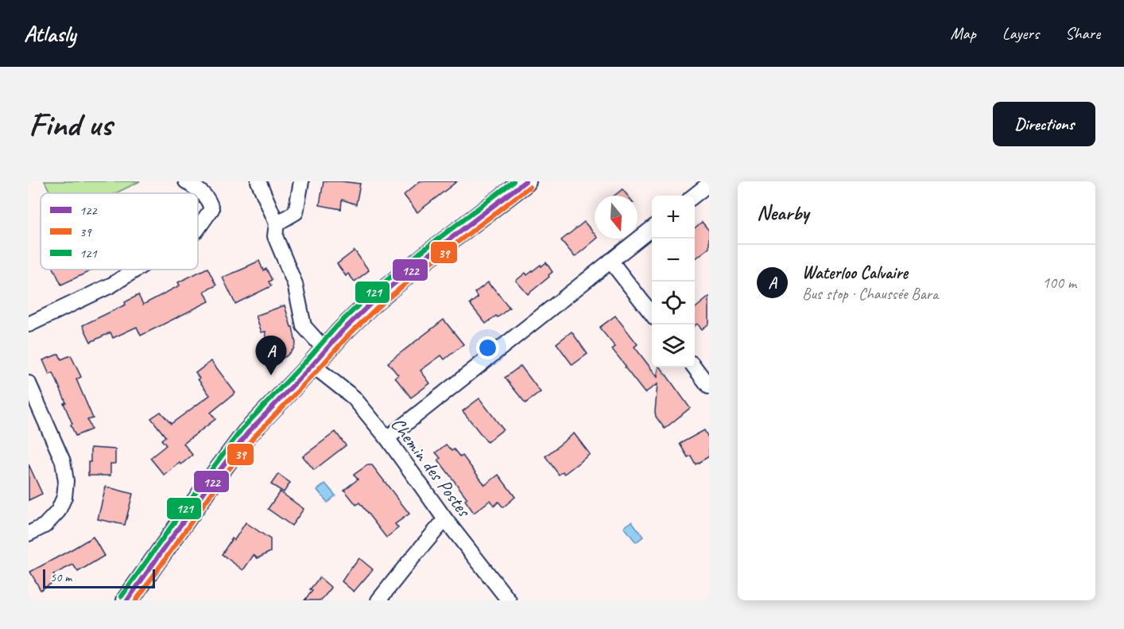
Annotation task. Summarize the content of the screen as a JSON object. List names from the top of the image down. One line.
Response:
{"streets":{"street":["Chemin des Postes"]},"lines":["transit line 122","transit line 121","transit line 39"],"legend":["122","39","121"],"scale_bar":"50 m","north":"bottom","page":{"header":"Atlasly","nav":["Map","Layers","Share"],"buttons":"Directions","title":"Find us","heading":"Nearby","map_buttons":["+","−"],"list":[{"mark":"A","name":"Waterloo Calvaire","note":"Bus stop · Chaussée Bara","value":"100 m"}],"pins":"A","scale":"50 m"}}
